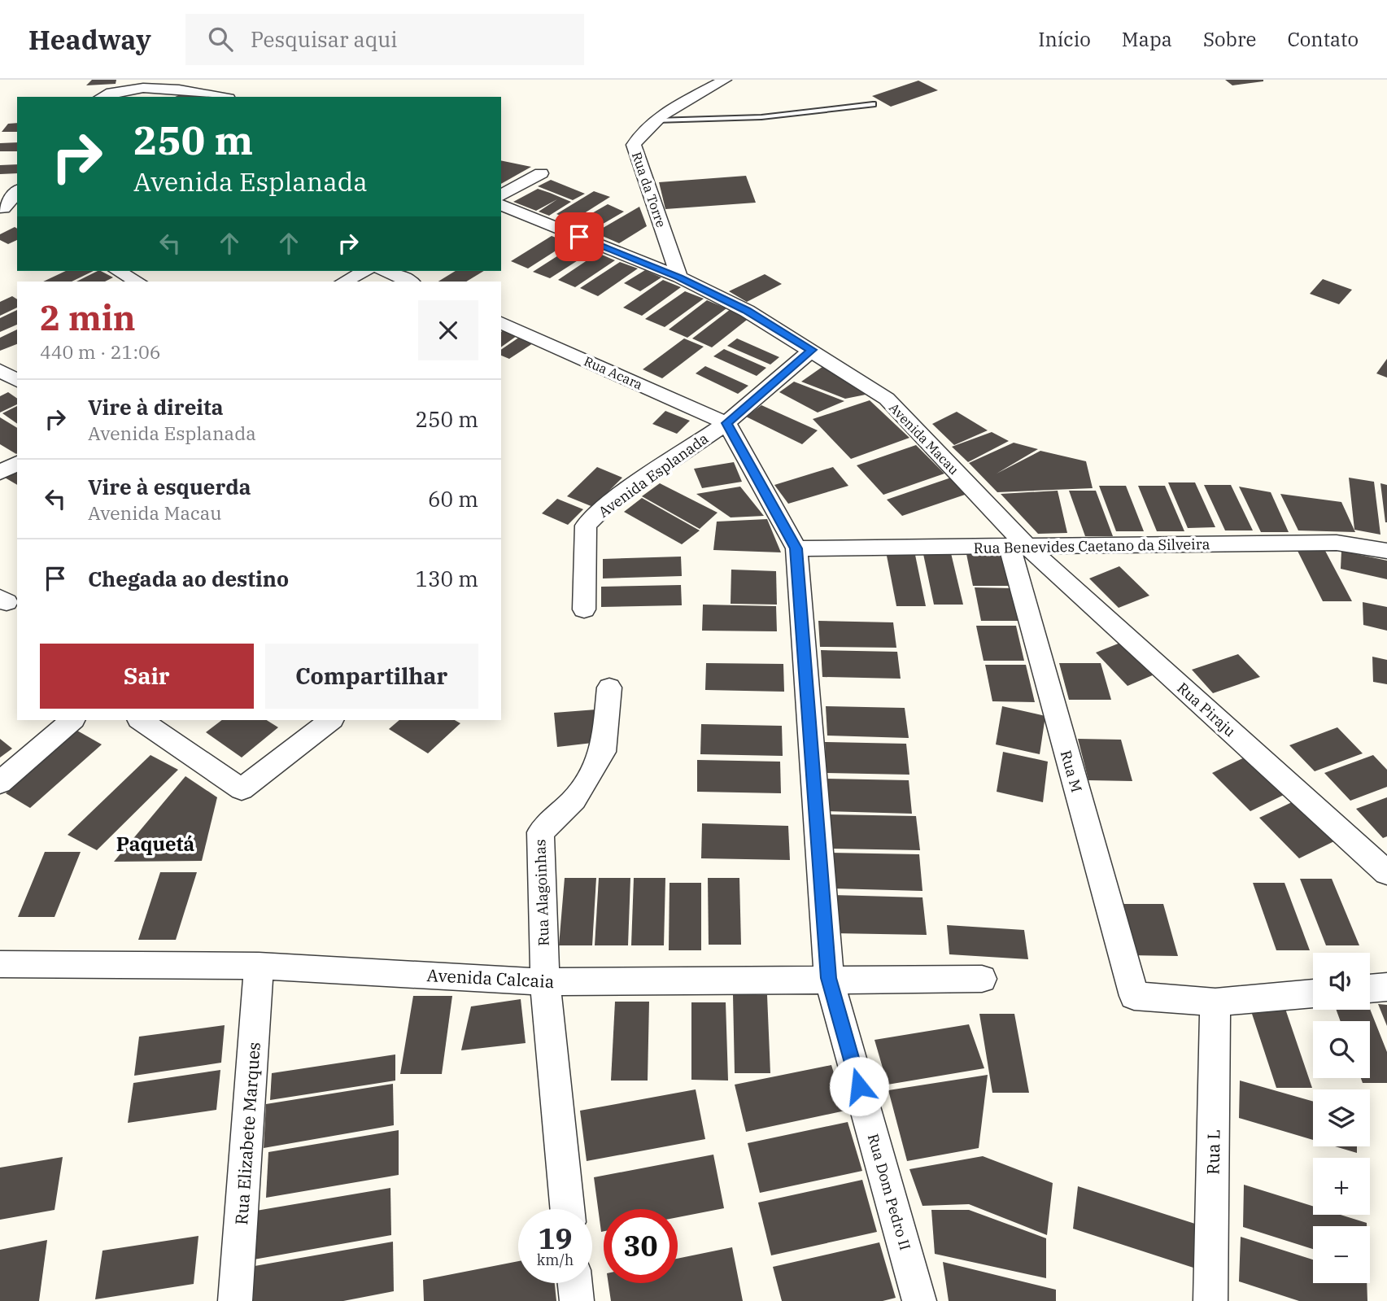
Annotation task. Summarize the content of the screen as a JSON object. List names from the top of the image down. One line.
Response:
{"streets":{"street":["Rua da Torre","Rua Acara","Avenida Macau","Avenida Esplanada","Rua Benevides Caetano da Silveira","Rua Piraju","Rua M","Rua Alagoinhas","Avenida Calcaia","Rua Elizabete Marques","Rua L","Rua Dom Pedro II"]},"crossings":[["Rua da Torre","Avenida Macau"],["Rua Acara","Avenida Esplanada"],["Rua Acara","Rua Dom Pedro II"],["Avenida Macau","Avenida Esplanada"],["Avenida Macau","Rua Benevides Caetano da Silveira"],["Avenida Macau","Rua Piraju"],["Avenida Macau","Rua M"],["Avenida Esplanada","Rua Dom Pedro II"],["Rua Benevides Caetano da Silveira","Rua Piraju"],["Rua Benevides Caetano da Silveira","Rua M"],["Rua Benevides Caetano da Silveira","Rua Dom Pedro II"],["Rua Piraju","Rua M"],["Rua M","Rua L"],["Rua Alagoinhas","Avenida Calcaia"],["Avenida Calcaia","Rua Elizabete Marques"],["Avenida Calcaia","Rua Dom Pedro II"]],"districts":["Paquetá"],"page":{"header":"Headway","search":"Pesquisar aqui","nav":["Início","Mapa","Sobre","Contato"],"turn":["250 m","Avenida Esplanada"],"heading":["2 min","440 m · 21:06"],"list":[{"name":"Vire à direita","note":"Avenida Esplanada","value":"250 m"},{"name":"Vire à esquerda","note":"Avenida Macau","value":"60 m"},{"name":"Chegada ao destino","value":"130 m"}],"buttons":["Sair","Compartilhar"],"map_buttons":["+","−"],"speed":"19 km/h","limit":"30"}}
